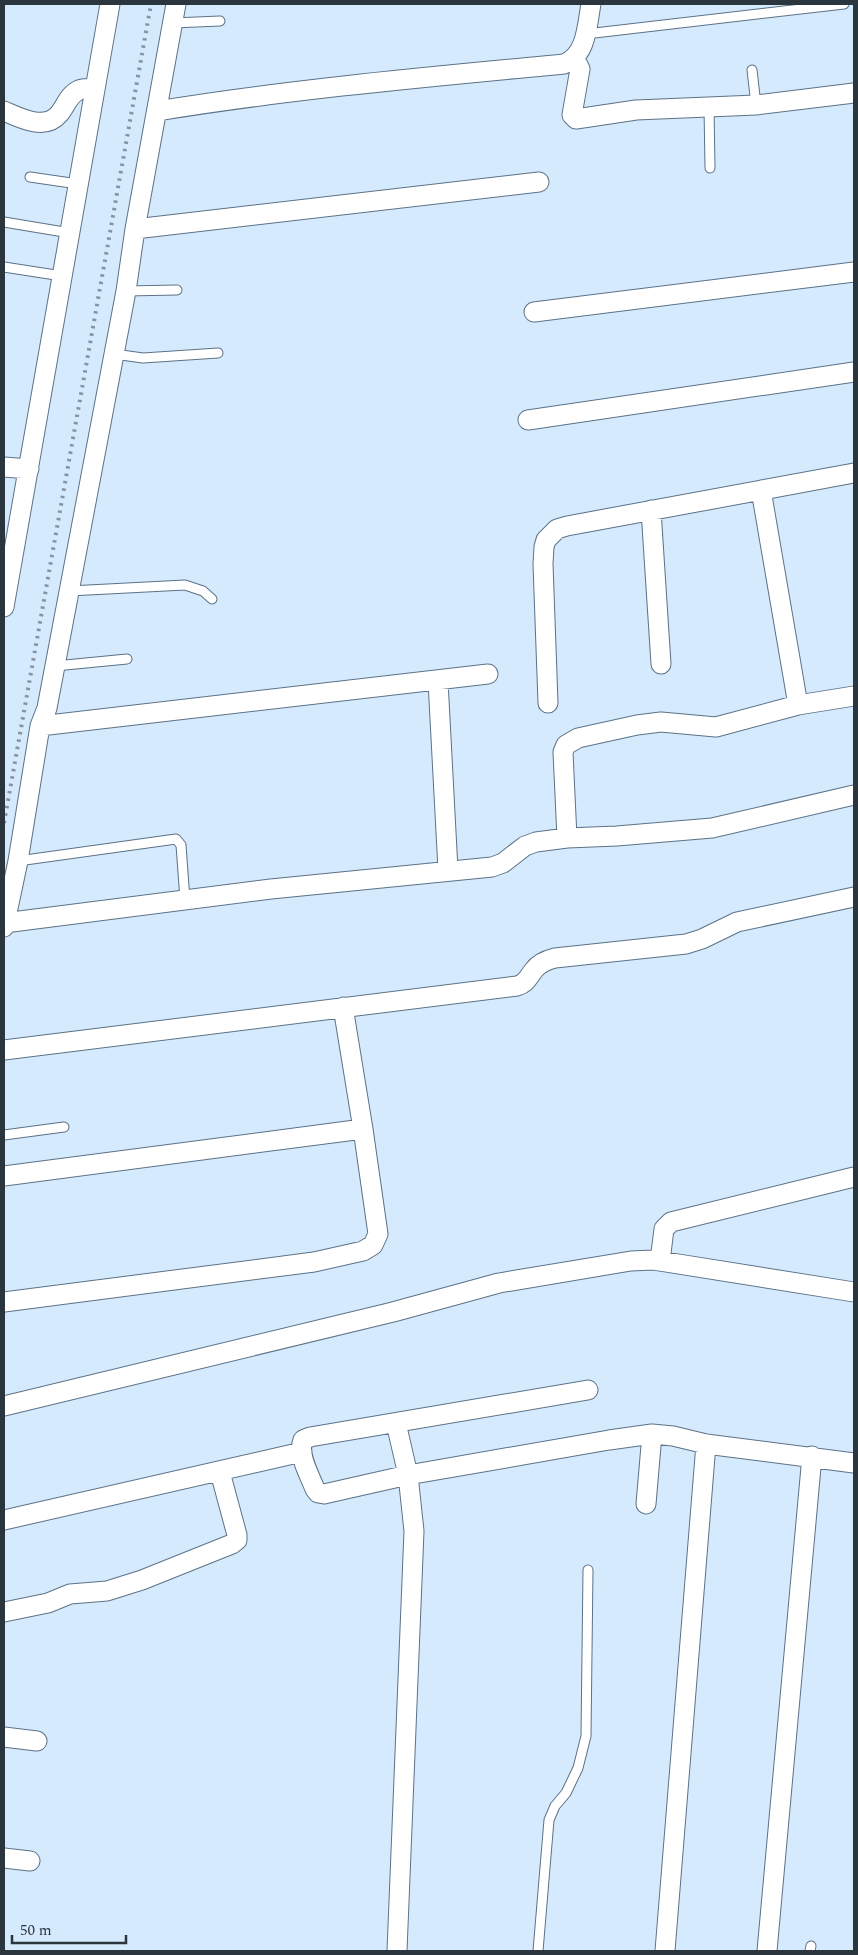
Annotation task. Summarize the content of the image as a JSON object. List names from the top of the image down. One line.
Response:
{"scale_bar":"50 m"}
